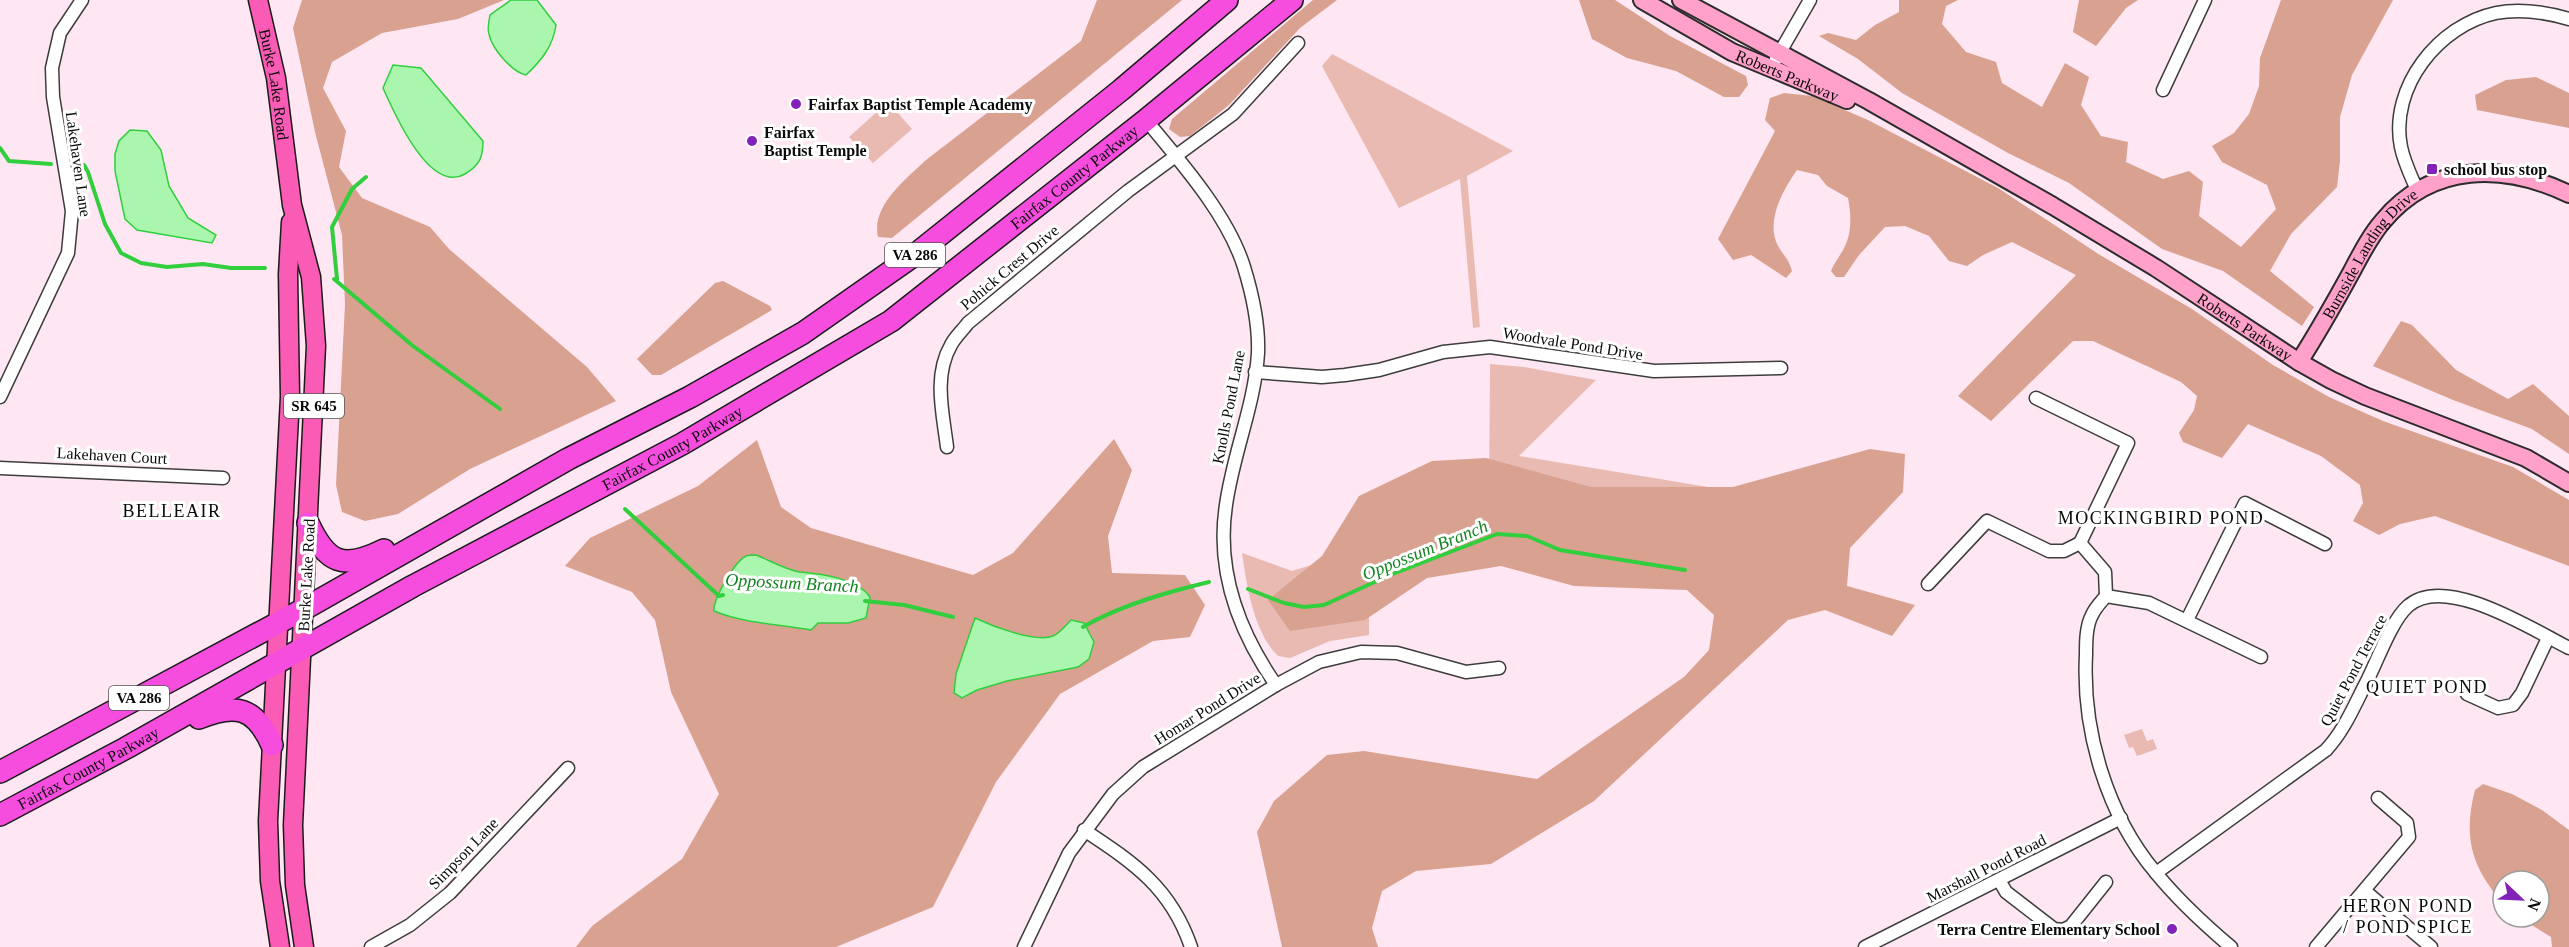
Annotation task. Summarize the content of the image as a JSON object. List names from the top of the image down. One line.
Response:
{"streets":{"highway":["Fairfax County Parkway","VA 286"],"main road":["Roberts Parkway","Burke Lake Road","Burnside Landing Drive","SR 645"],"street":["Lakehaven Lane","Pohick Crest Drive","Woodvale Pond Drive","Knolls Pond Lane","Lakehaven Court","Quiet Pond Terrace","Homar Pond Drive","Simpson Lane","Marshall Pond Road"]},"crossings":[["Roberts Parkway","Burnside Landing Drive"],["Burke Lake Road","Fairfax County Parkway"],["Burke Lake Road","VA 286"],["Fairfax County Parkway","Knolls Pond Lane"],["Pohick Crest Drive","Knolls Pond Lane"],["Woodvale Pond Drive","Knolls Pond Lane"],["Knolls Pond Lane","Homar Pond Drive"]],"districts":["BELLEAIR","MOCKINGBIRD POND","QUIET POND","HERON POND / POND SPICE"],"water":["Oppossum Branch"],"places":{"other":["Fairfax Baptist Temple Academy","Fairfax Baptist Temple","Terra Centre Elementary School"],"transit":["school bus stop"]},"north":"bottom right"}
